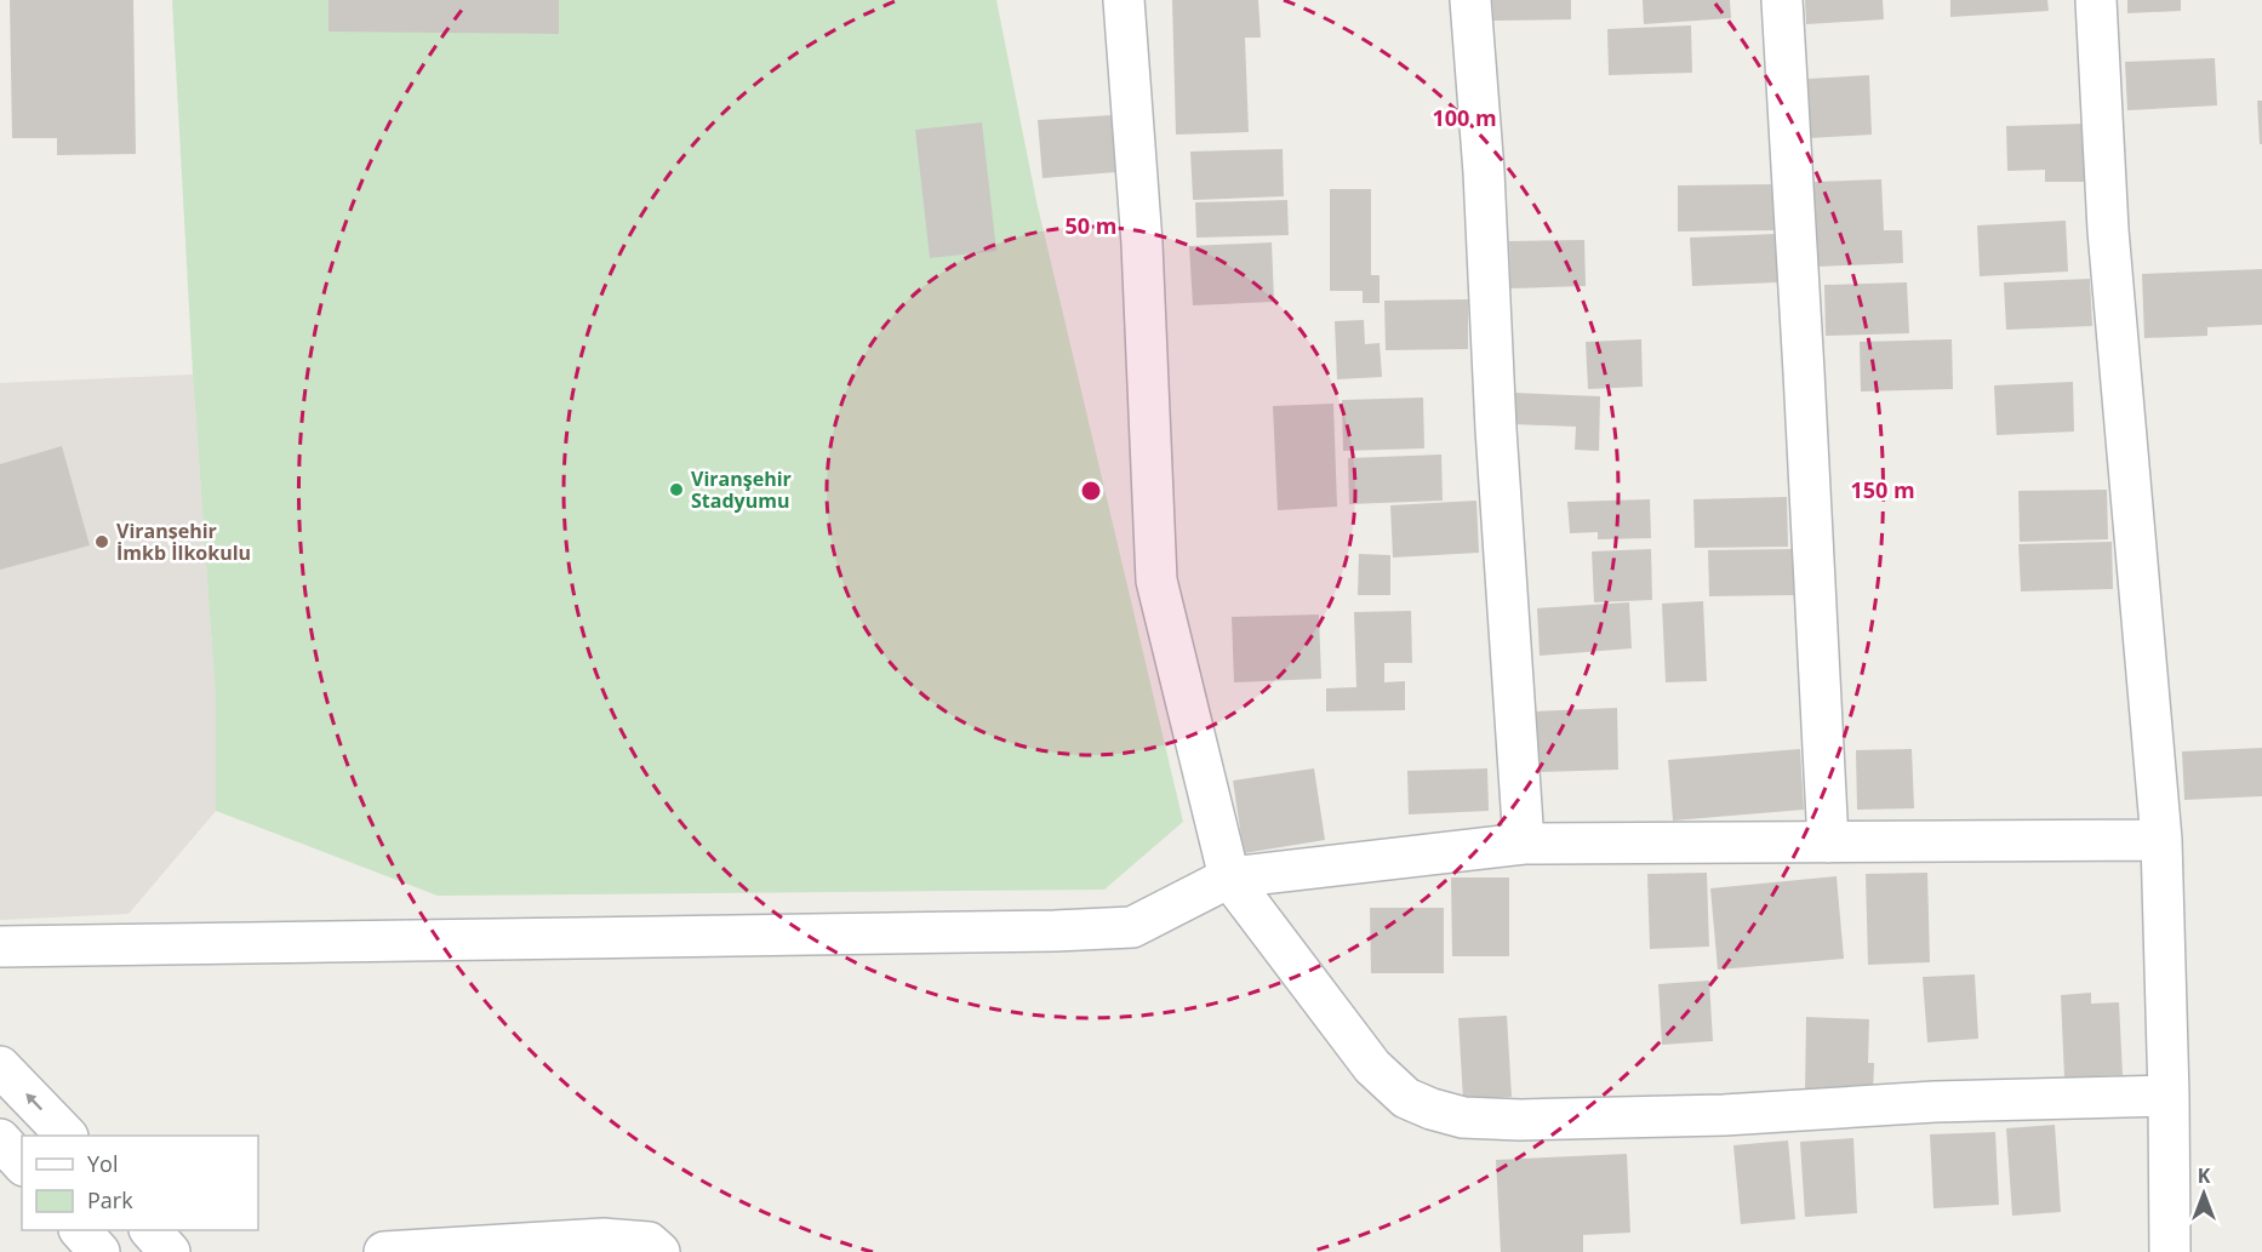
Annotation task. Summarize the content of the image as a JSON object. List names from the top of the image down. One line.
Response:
{"places":["Viranşehir Stadyumu","Viranşehir İmkb İlkokulu"],"legend":["Yol","Park"],"north":"top","rings":["100 m","50 m","150 m"]}
